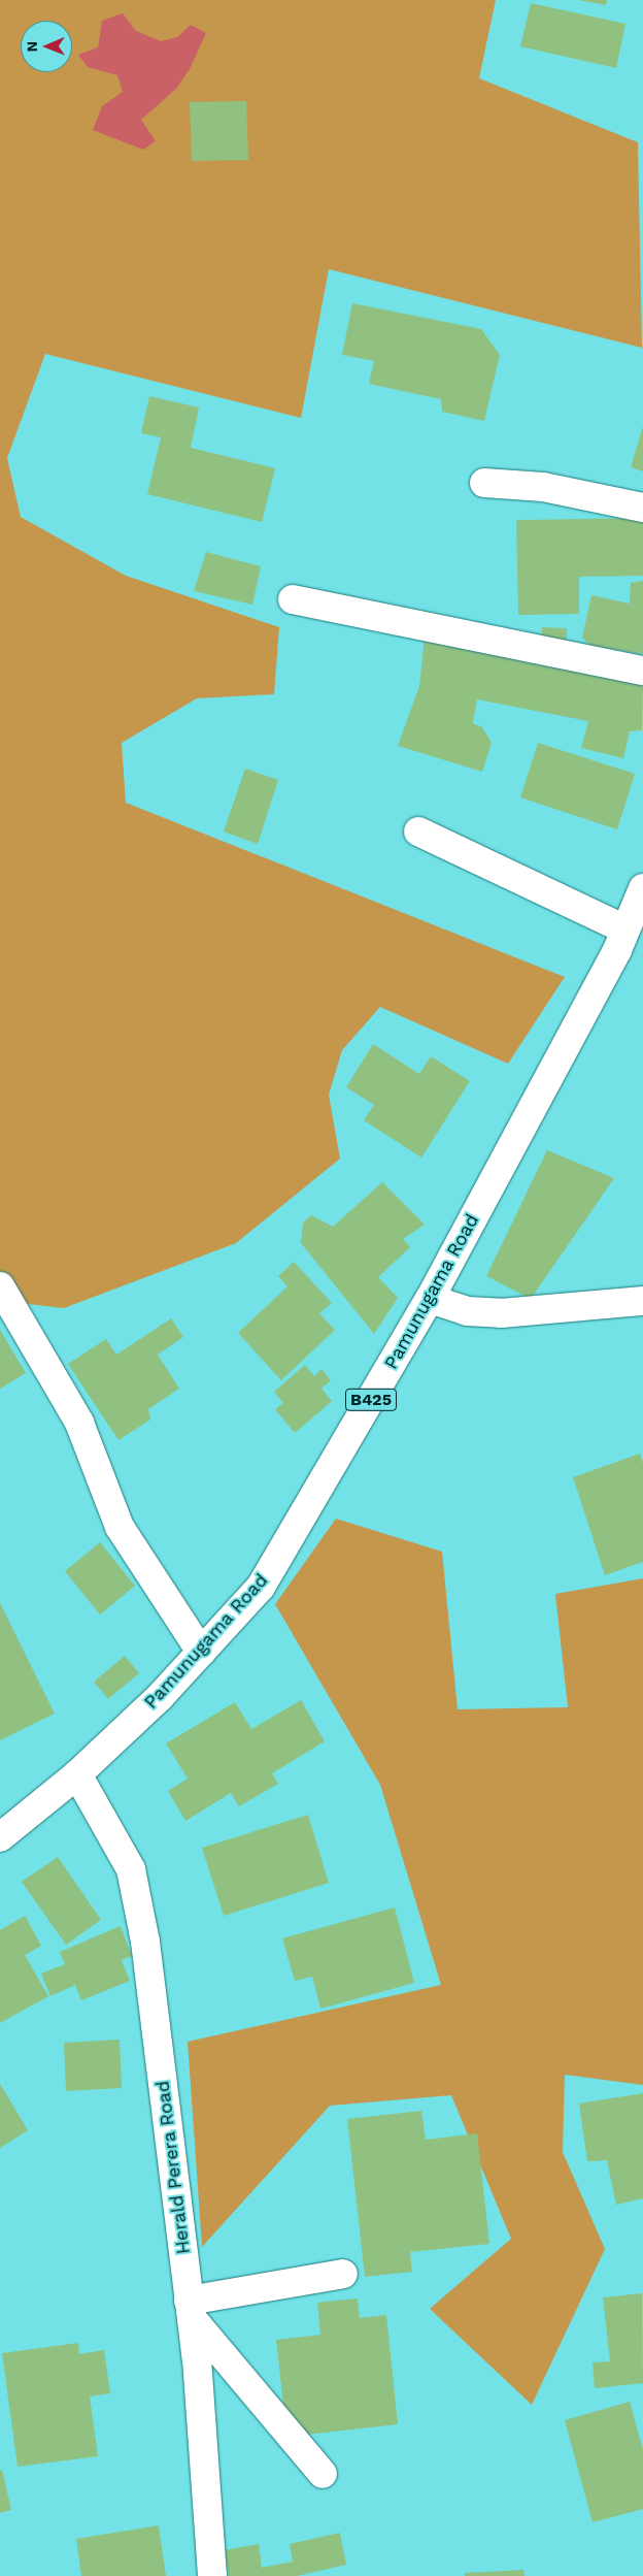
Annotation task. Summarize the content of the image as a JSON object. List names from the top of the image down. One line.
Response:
{"streets":{"main road":["Pamunugama Road","B425","Herald Perera Road"]},"crossings":[["Pamunugama Road","Herald Perera Road"]],"north":"left"}
